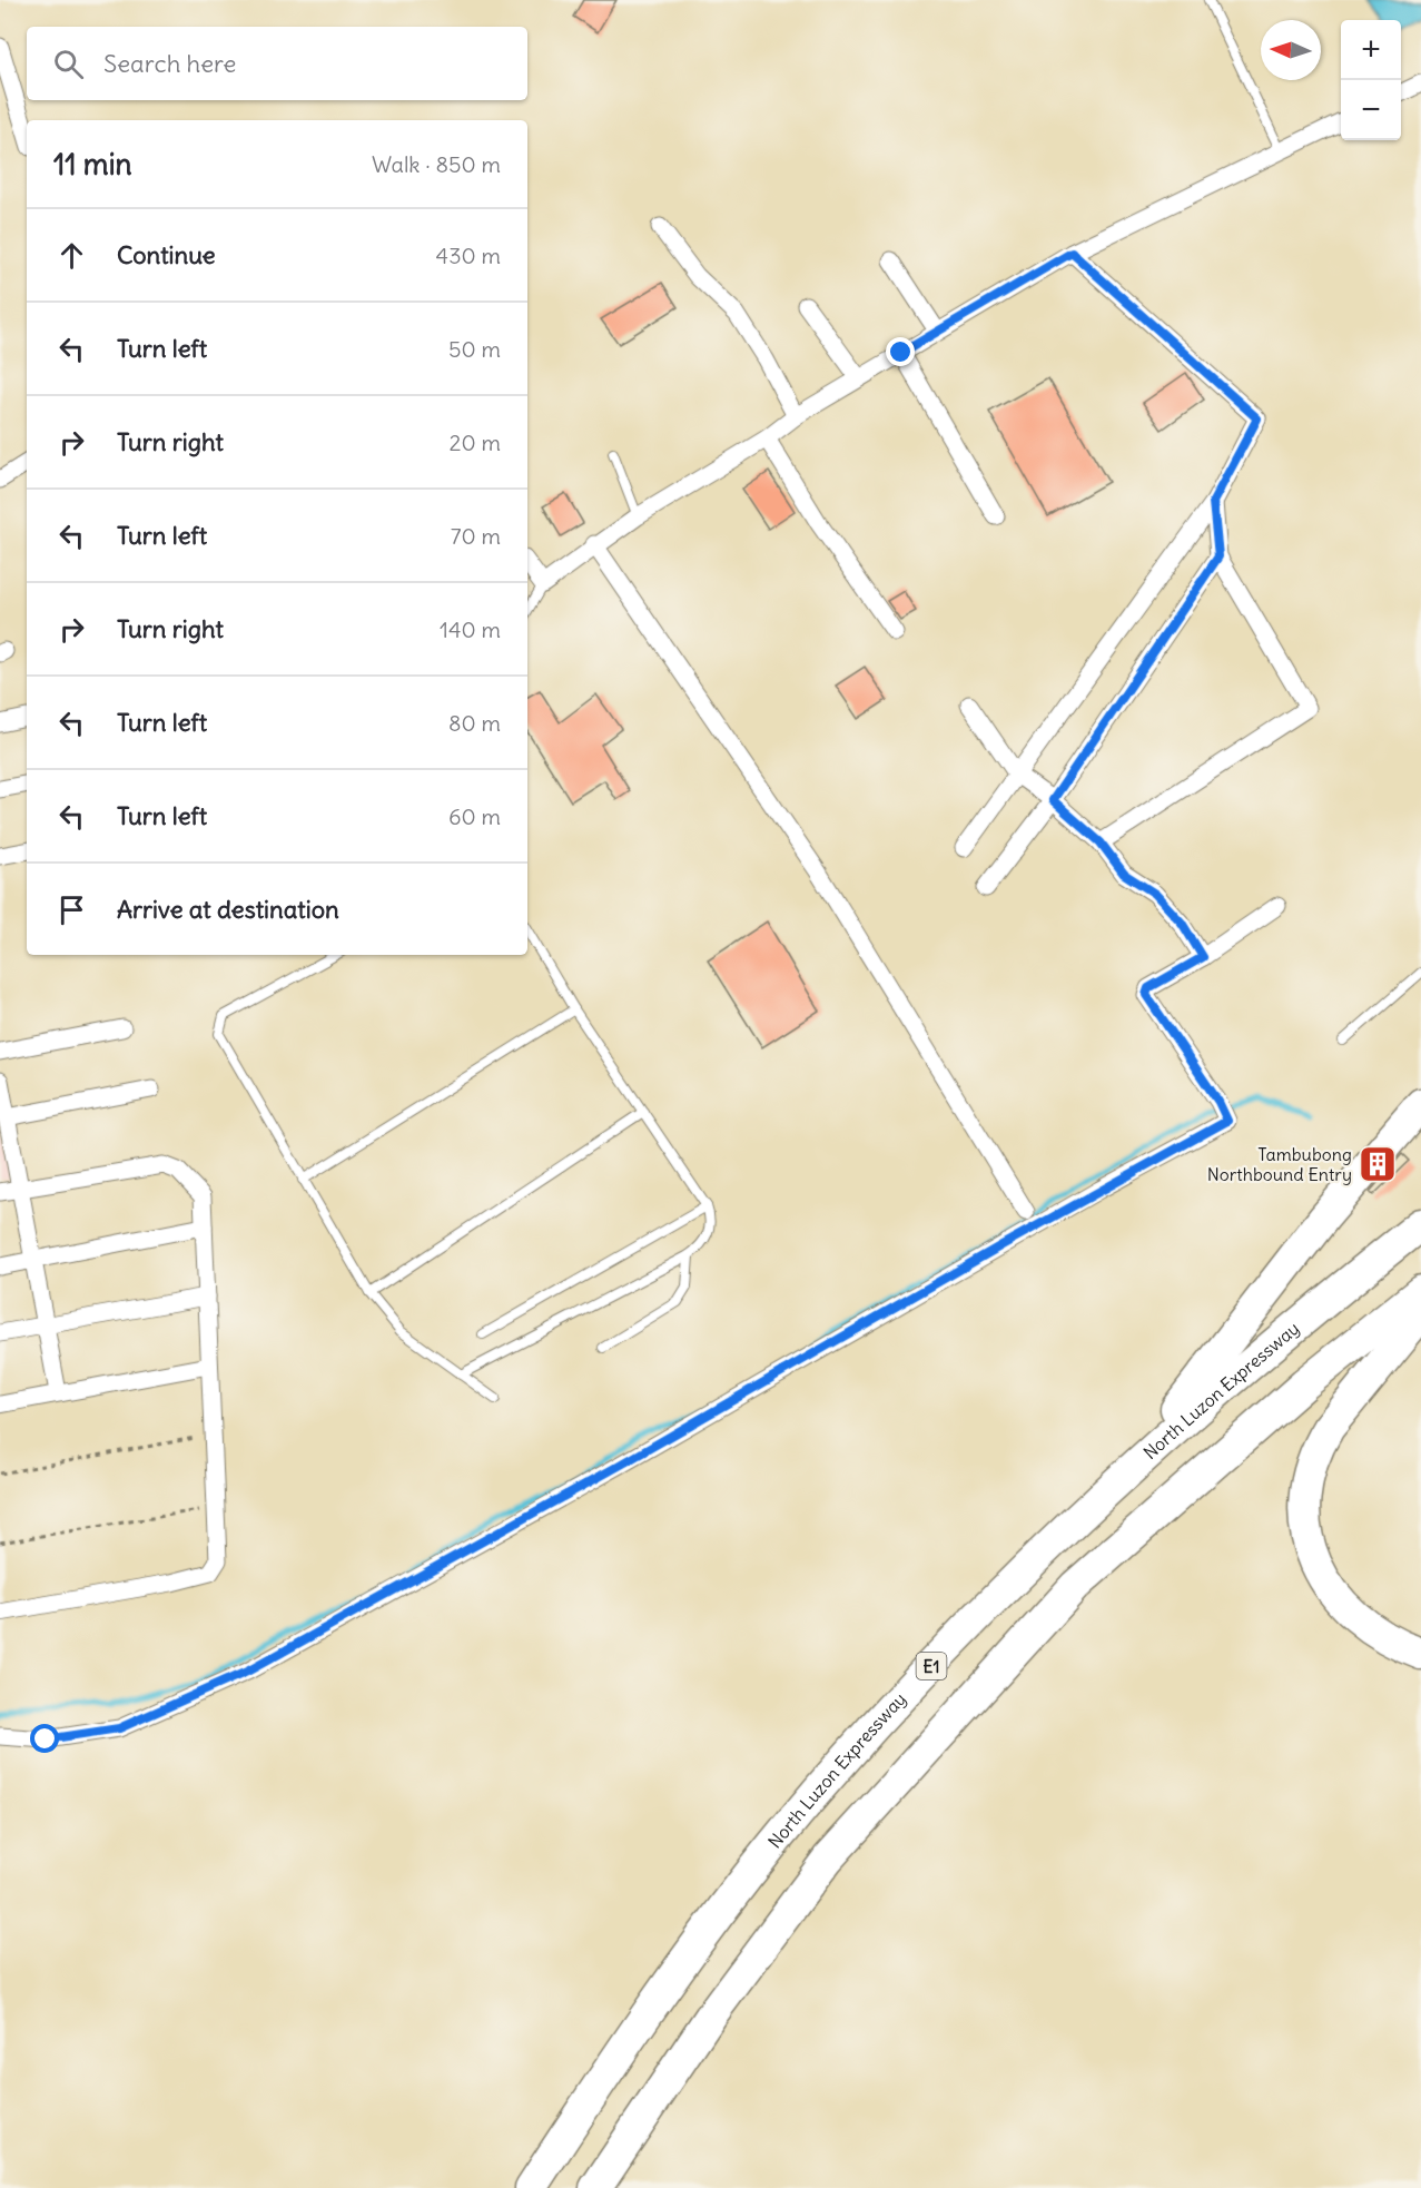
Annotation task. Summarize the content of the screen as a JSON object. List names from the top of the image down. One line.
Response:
{"streets":{"highway":["North Luzon Expressway","E1"]},"places":{"building":["Tambubong Northbound Entry"]},"north":"left","page":{"map_buttons":["+","−"],"search":"Search here","heading":["11 min","Walk · 850 m"],"list":[["Continue","430 m"],["Turn left","50 m"],["Turn right","20 m"],["Turn left","70 m"],["Turn right","140 m"],["Turn left","80 m"],["Turn left","60 m"],"Arrive at destination"]}}
